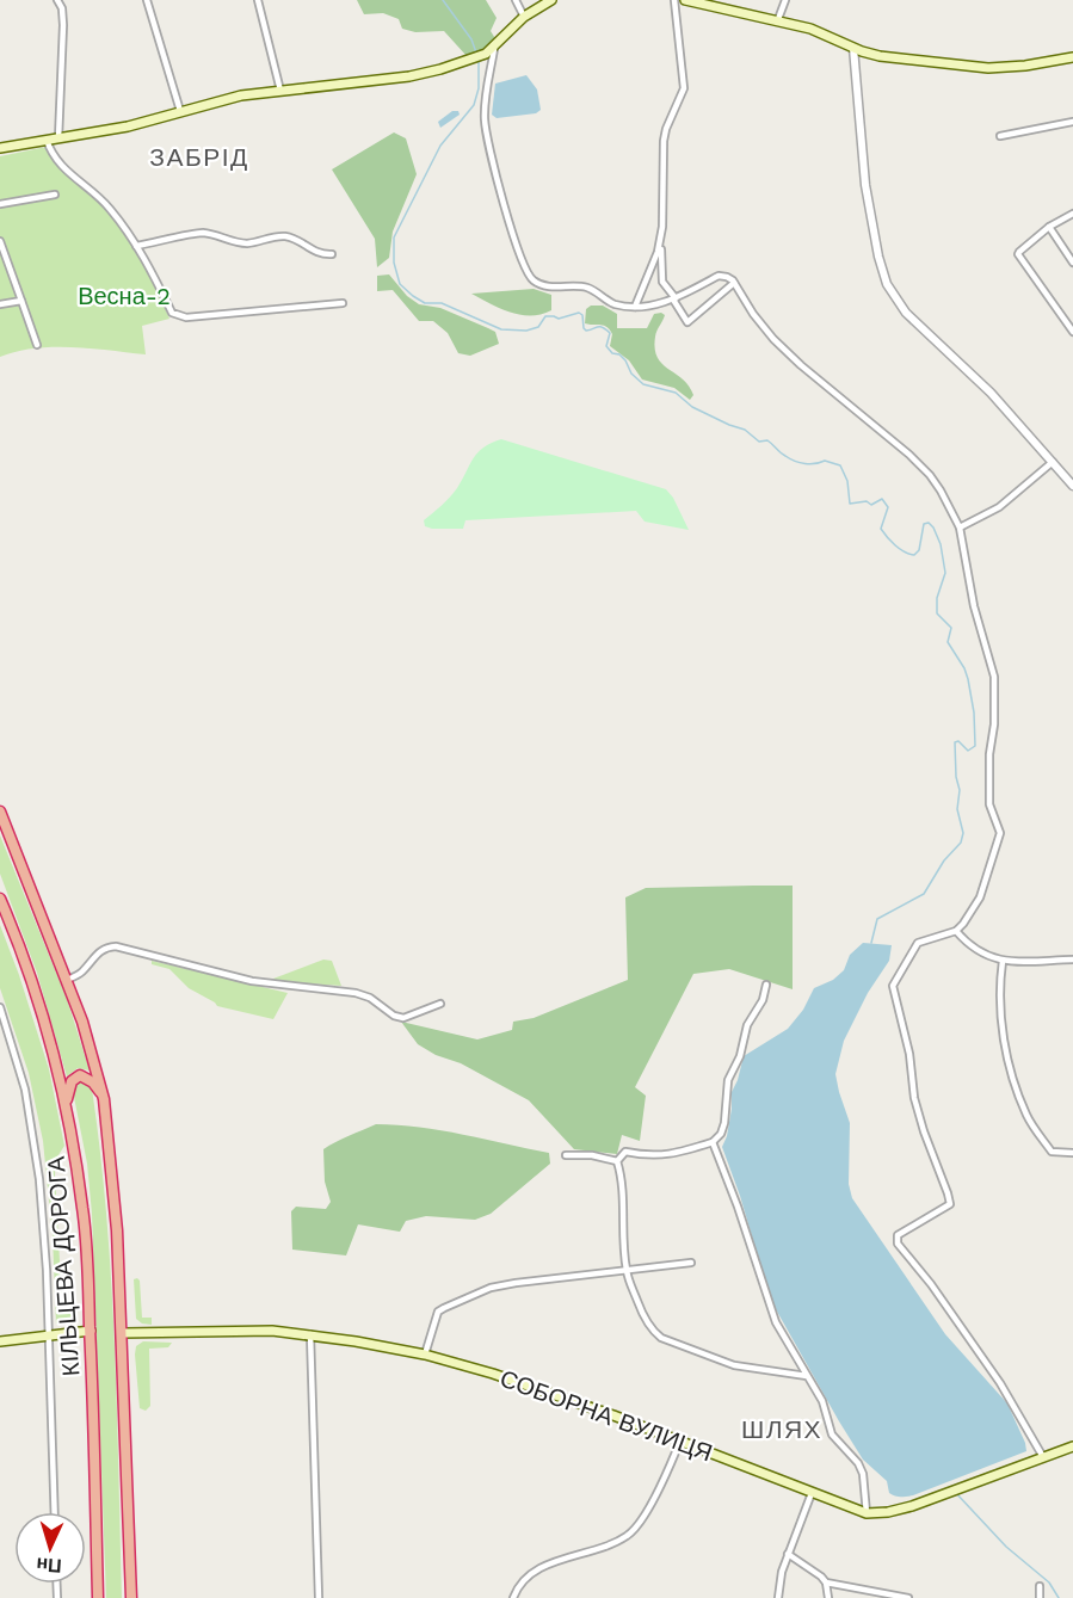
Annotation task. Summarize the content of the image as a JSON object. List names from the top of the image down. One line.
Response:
{"streets":{"highway":["КІЛЬЦЕВА ДОРОГА"],"main road":["СОБОРНА ВУЛИЦЯ"]},"districts":["ЗАБРІД","ШЛЯХ"],"parks":["Весна-2"],"north":"bottom"}
